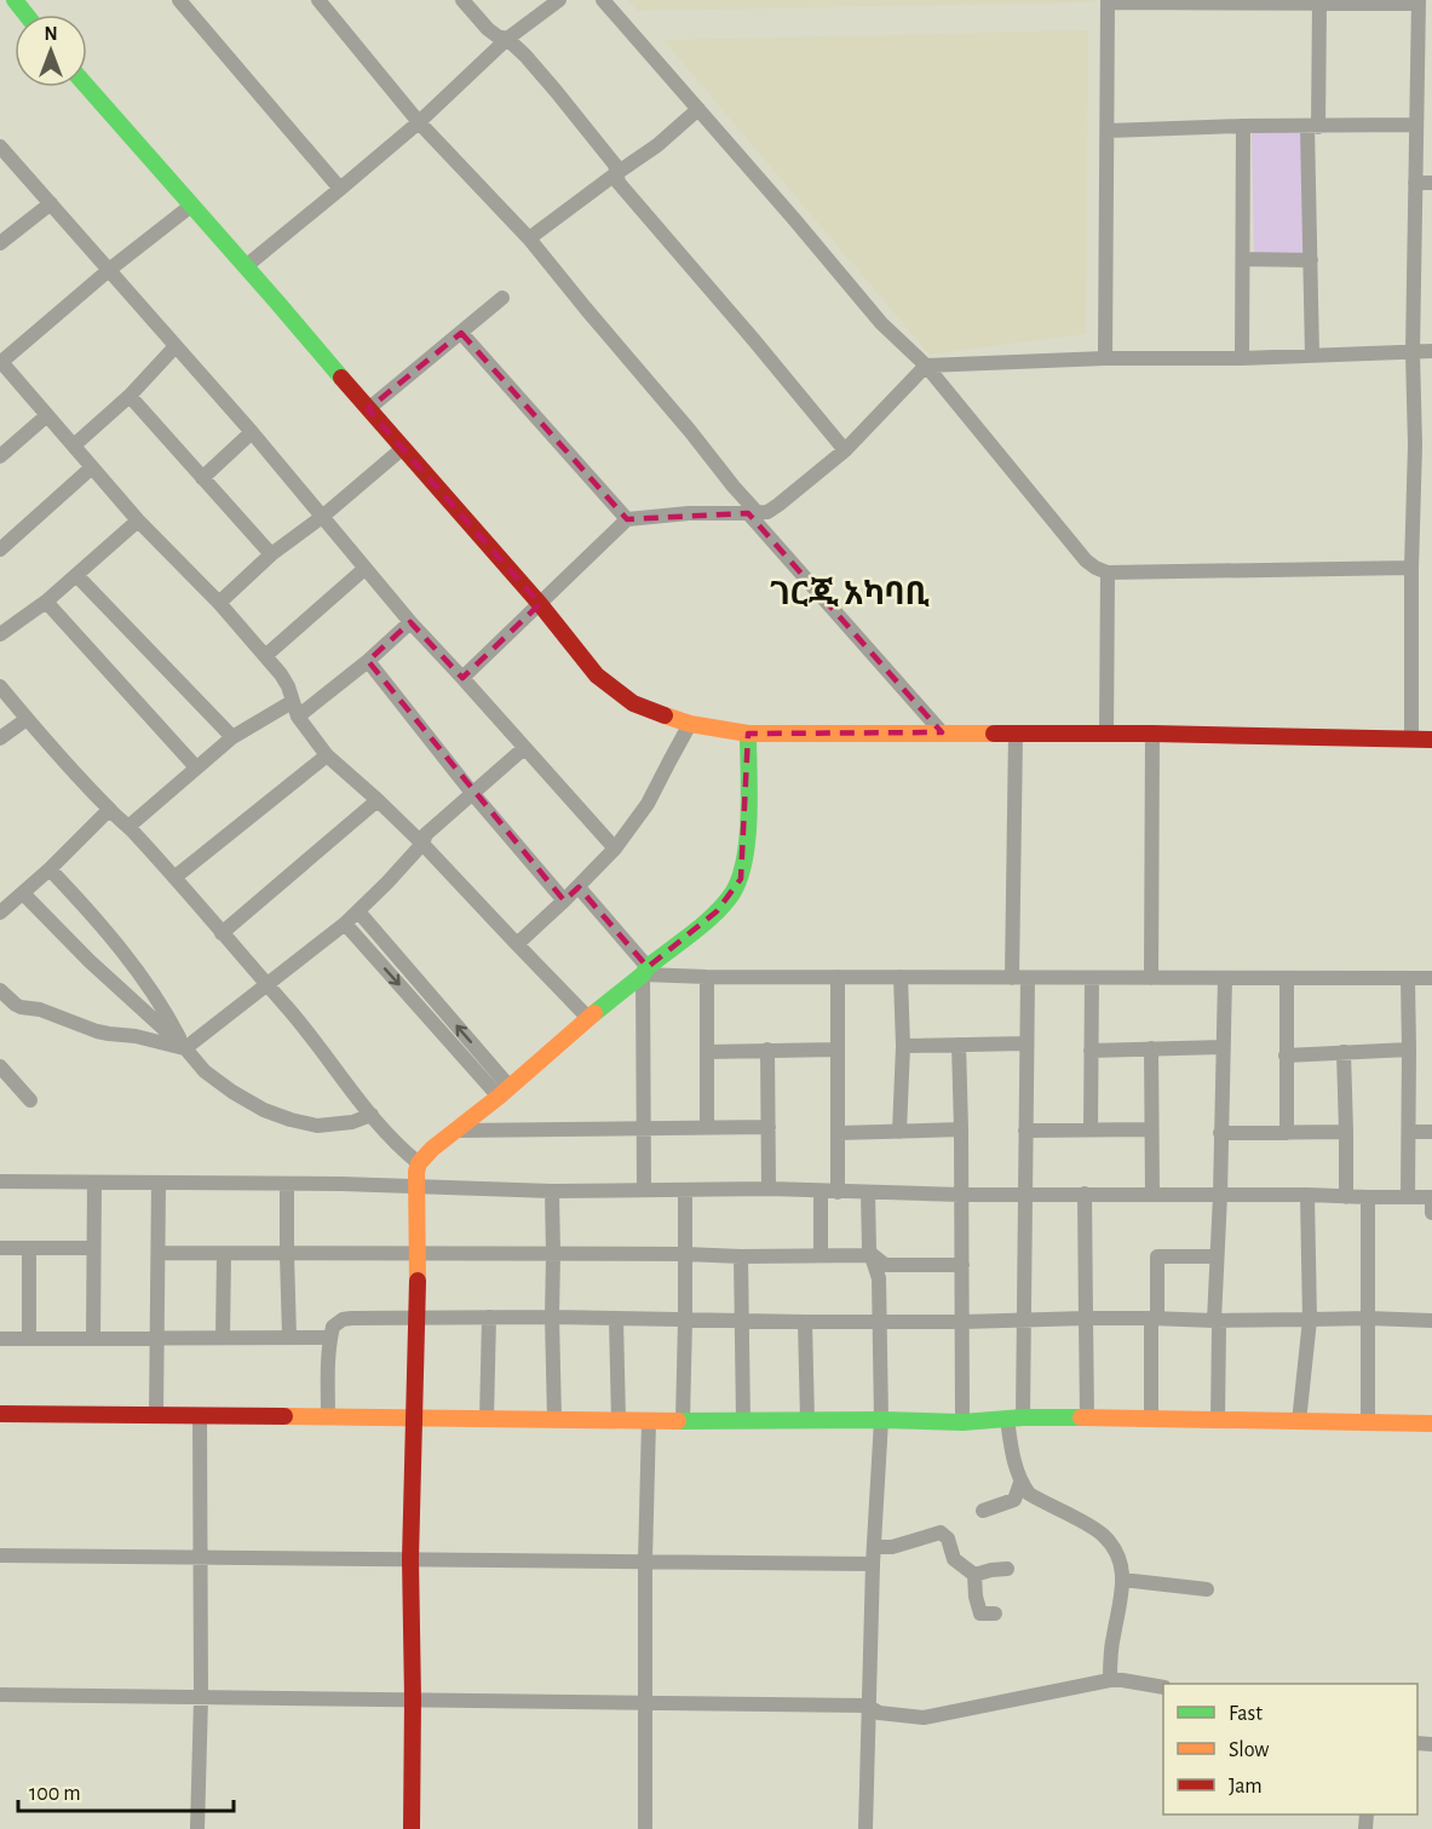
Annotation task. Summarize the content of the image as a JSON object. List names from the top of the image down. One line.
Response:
{"districts":["ገርጂ አካባቢ"],"legend":["Fast","Slow","Jam"],"scale_bar":"100 m","north":"top"}
